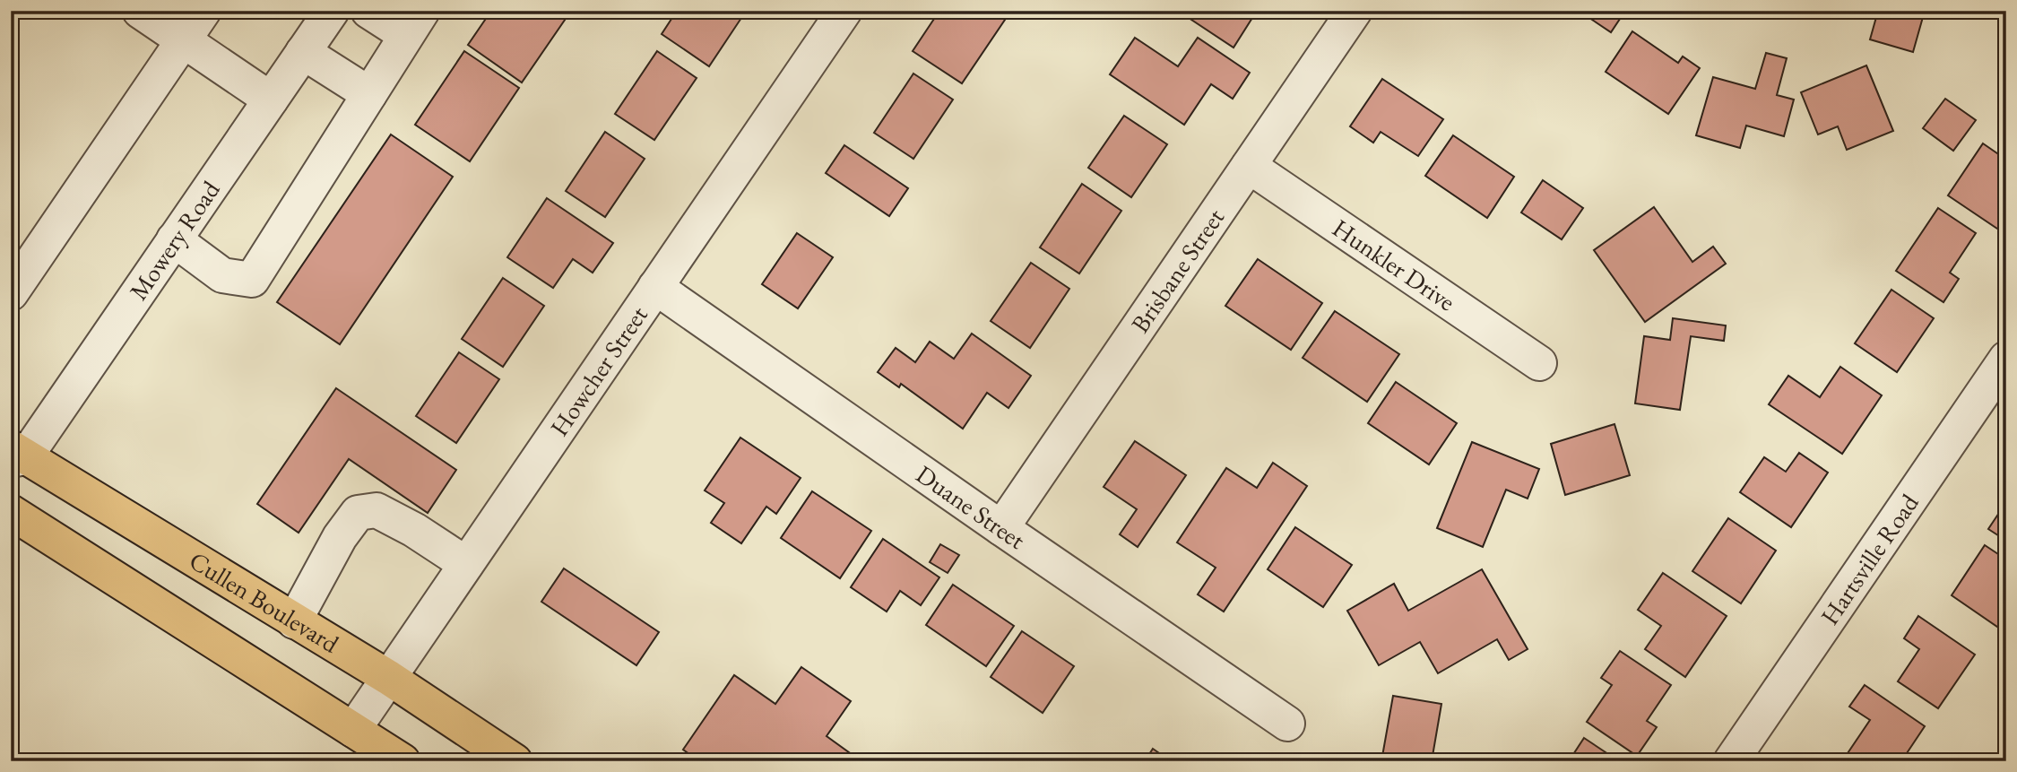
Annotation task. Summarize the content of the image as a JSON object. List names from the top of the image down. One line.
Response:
{"streets":{"main road":["Cullen Boulevard"],"street":["Mowery Road","Hunkler Drive","Brisbane Street","Howcher Street","Duane Street","Hartsville Road"]},"crossings":[["Mowery Road","Cullen Boulevard"],["Hunkler Drive","Brisbane Street"],["Brisbane Street","Duane Street"],["Howcher Street","Duane Street"],["Howcher Street","Cullen Boulevard"]]}
